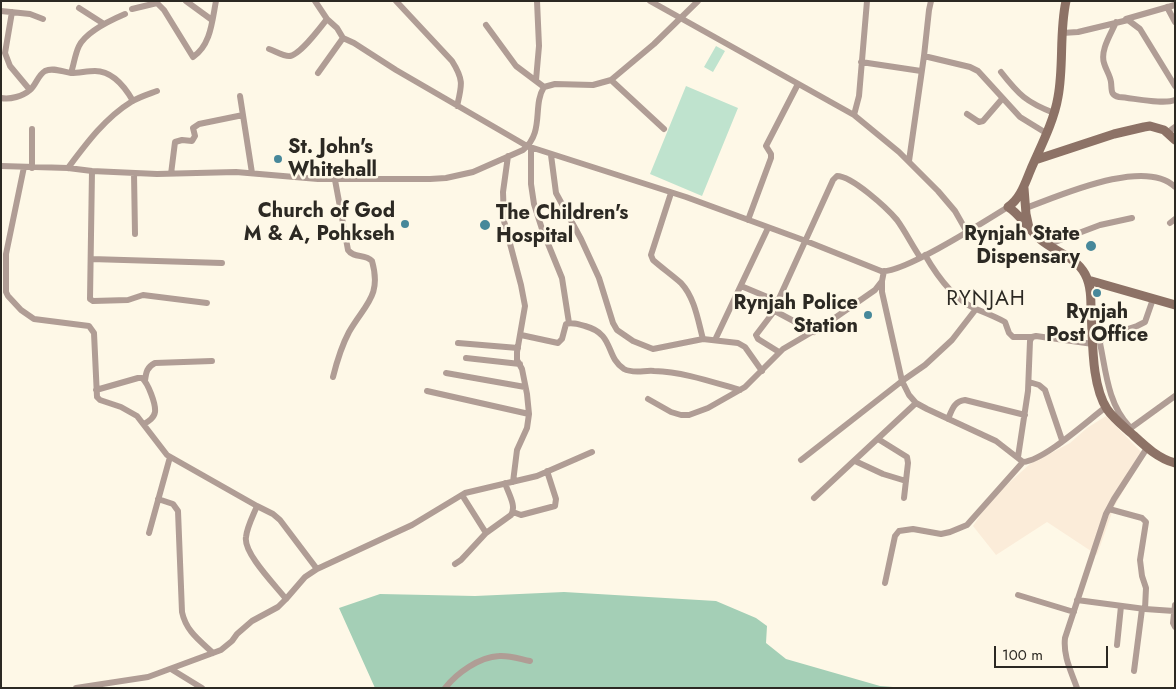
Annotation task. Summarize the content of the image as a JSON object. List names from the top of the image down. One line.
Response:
{"districts":["RYNJAH"],"places":["St. John's Whitehall","Church of God M & A, Pohkseh","The Children's Hospital","Rynjah State Dispensary","Rynjah Post Office","Rynjah Police Station"],"scale_bar":"100 m"}
